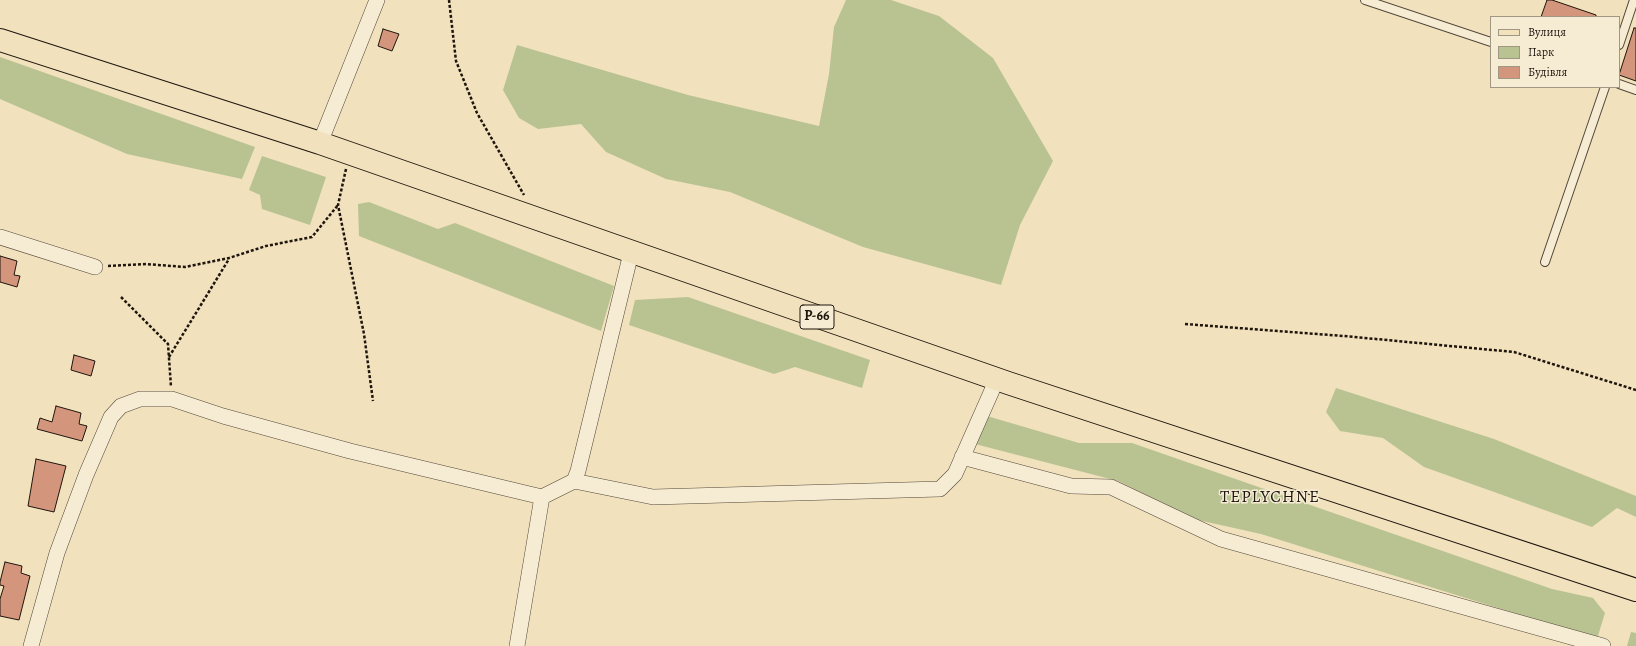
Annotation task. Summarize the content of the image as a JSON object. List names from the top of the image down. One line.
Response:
{"streets":{"main road":["Р-66"]},"districts":["TEPLYCHNE"],"legend":["Вулиця","Парк","Будівля"]}
